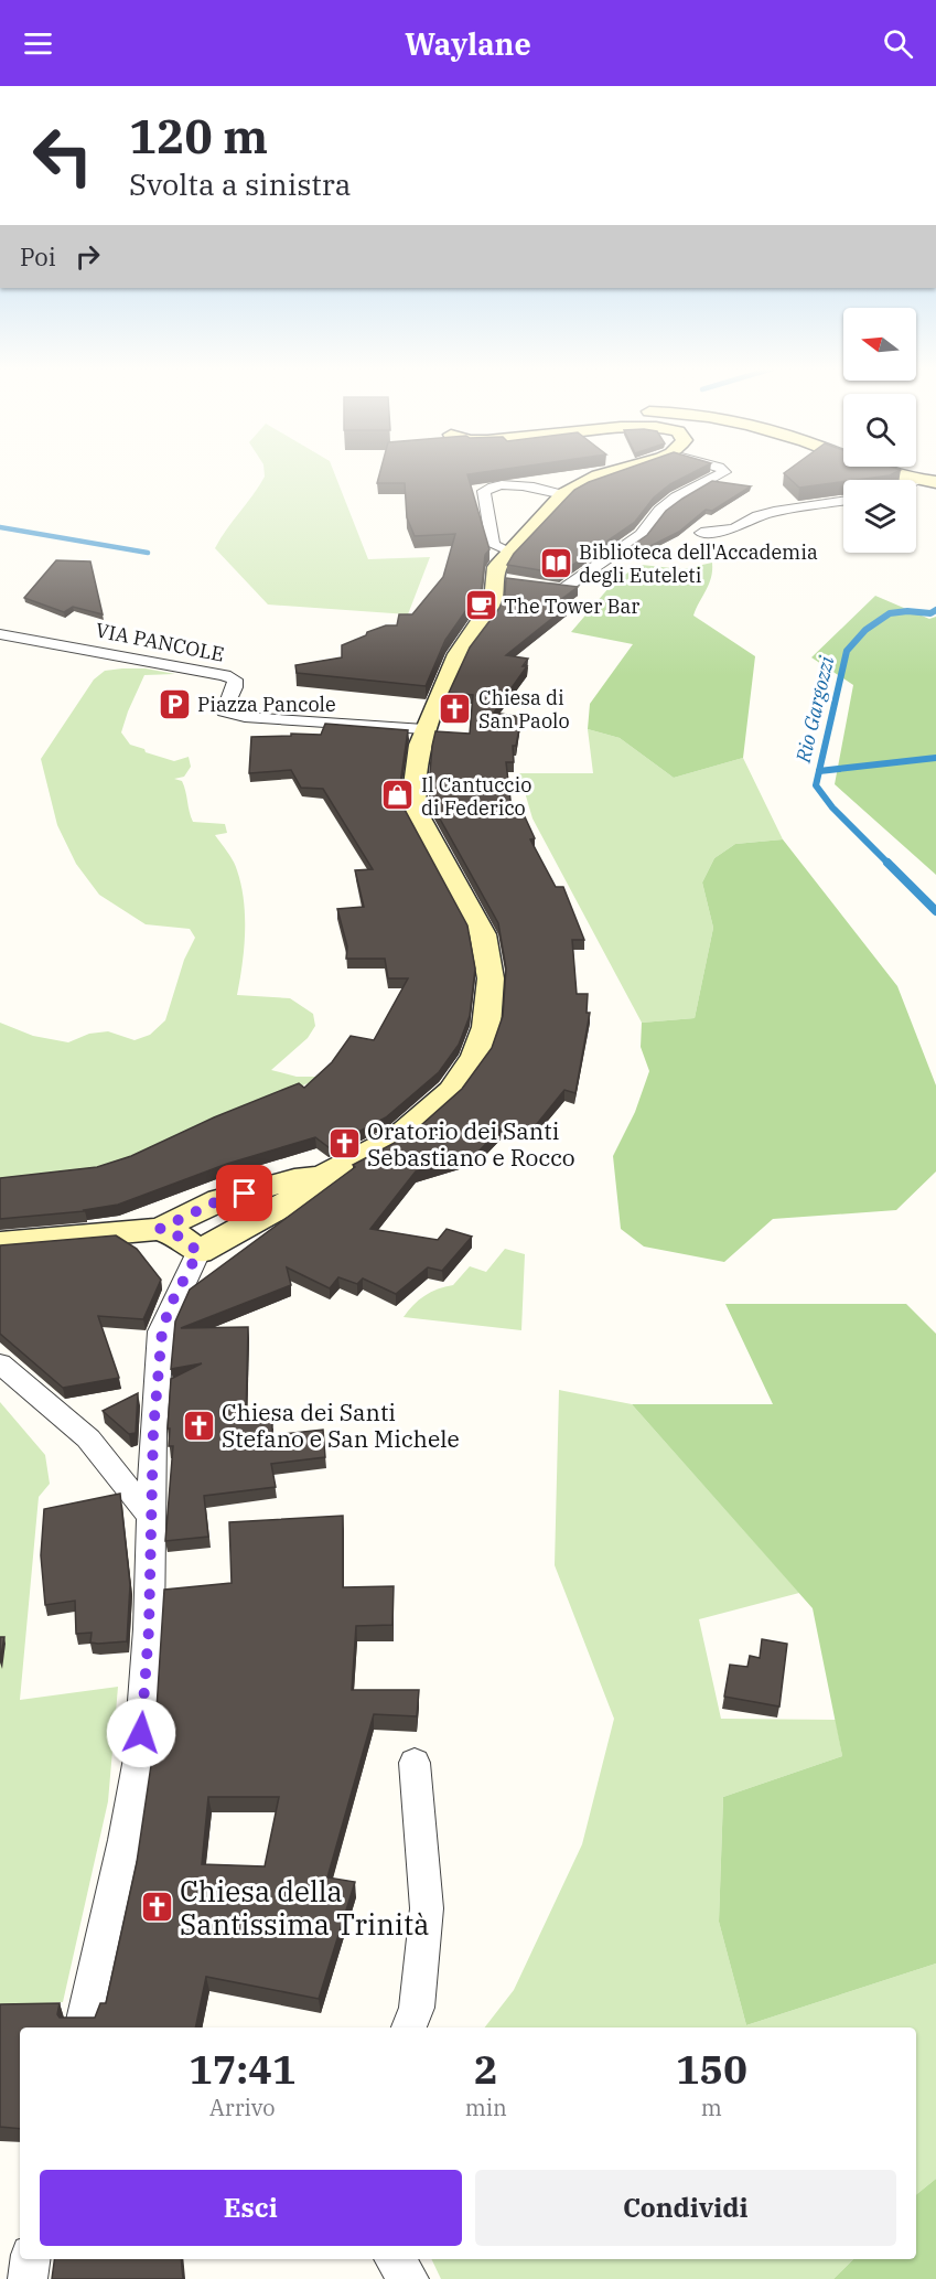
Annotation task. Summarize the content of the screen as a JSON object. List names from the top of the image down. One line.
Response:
{"streets":{"street":["VIA PANCOLE"]},"water":["Rio Gargozzi"],"places":{"library":["Biblioteca dell'Accademia degli Euteleti"],"cafe":["The Tower Bar"],"parking":["Piazza Pancole"],"church":["Chiesa di San Paolo","Oratorio dei Santi Sebastiano e Rocco","Chiesa dei Santi Stefano e San Michele","Chiesa della Santissima Trinità"],"shop":["Il Cantuccio di Federico"]},"north":"left","page":{"header":"Waylane","turn":["120 m","Svolta a sinistra"],"then":"Poi","eta":["17:41","Arrivo","2","min","150","m"],"buttons":["Esci","Condividi"]}}
